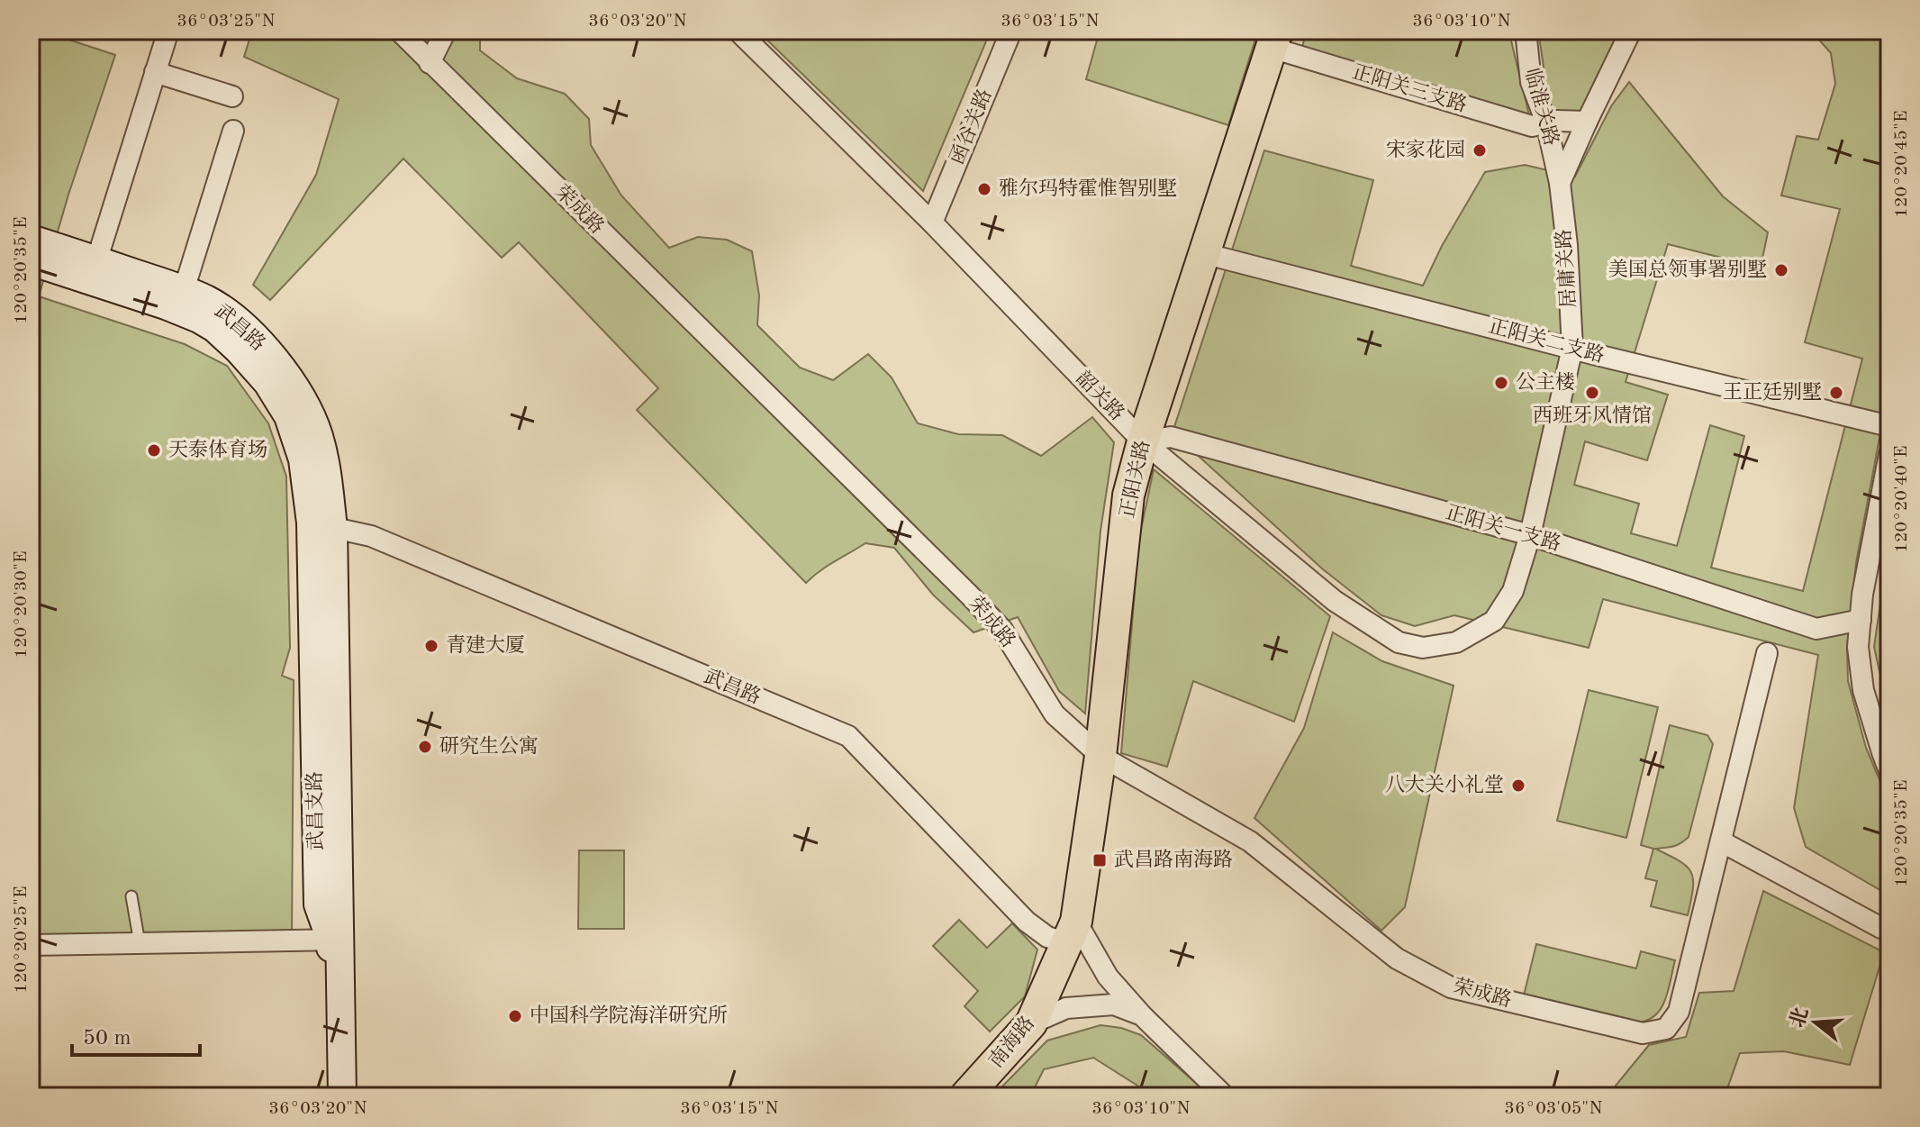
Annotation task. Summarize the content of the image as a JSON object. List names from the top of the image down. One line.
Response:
{"streets":{"main road":["正阳关路","南海路"],"street":["正阳关三支路","临淮关路","函谷关路","荣成路","居庸关路","武昌路","正阳关二支路","韶关路","正阳关一支路","武昌支路"]},"crossings":[["正阳关三支路","临淮关路"],["正阳关三支路","正阳关路"],["临淮关路","居庸关路"],["函谷关路","韶关路"],["荣成路","正阳关路"],["居庸关路","正阳关二支路"],["居庸关路","韶关路"],["居庸关路","正阳关一支路"],["武昌路","正阳关路"],["武昌路","武昌支路"],["武昌路","南海路"],["正阳关二支路","正阳关路"],["韶关路","正阳关路"],["韶关路","正阳关一支路"],["正阳关路","正阳关一支路"],["正阳关路","南海路"]],"places":{"other":["宋家花园","雅尔玛特霍惟智别墅","美国总领事署别墅","公主楼","西班牙风情馆","王正廷别墅","天泰体育场","青建大厦","研究生公寓","八大关小礼堂","中国科学院海洋研究所"],"transit":["武昌路南海路"]},"scale_bar":"50 m","north":"left","coordinates":["36°03'25\"N","36°03'20\"N","36°03'15\"N","36°03'10\"N","120°20'45\"E","120°20'35\"E","120°20'40\"E","120°20'30\"E","120°20'25\"E","36°03'05\"N"]}
